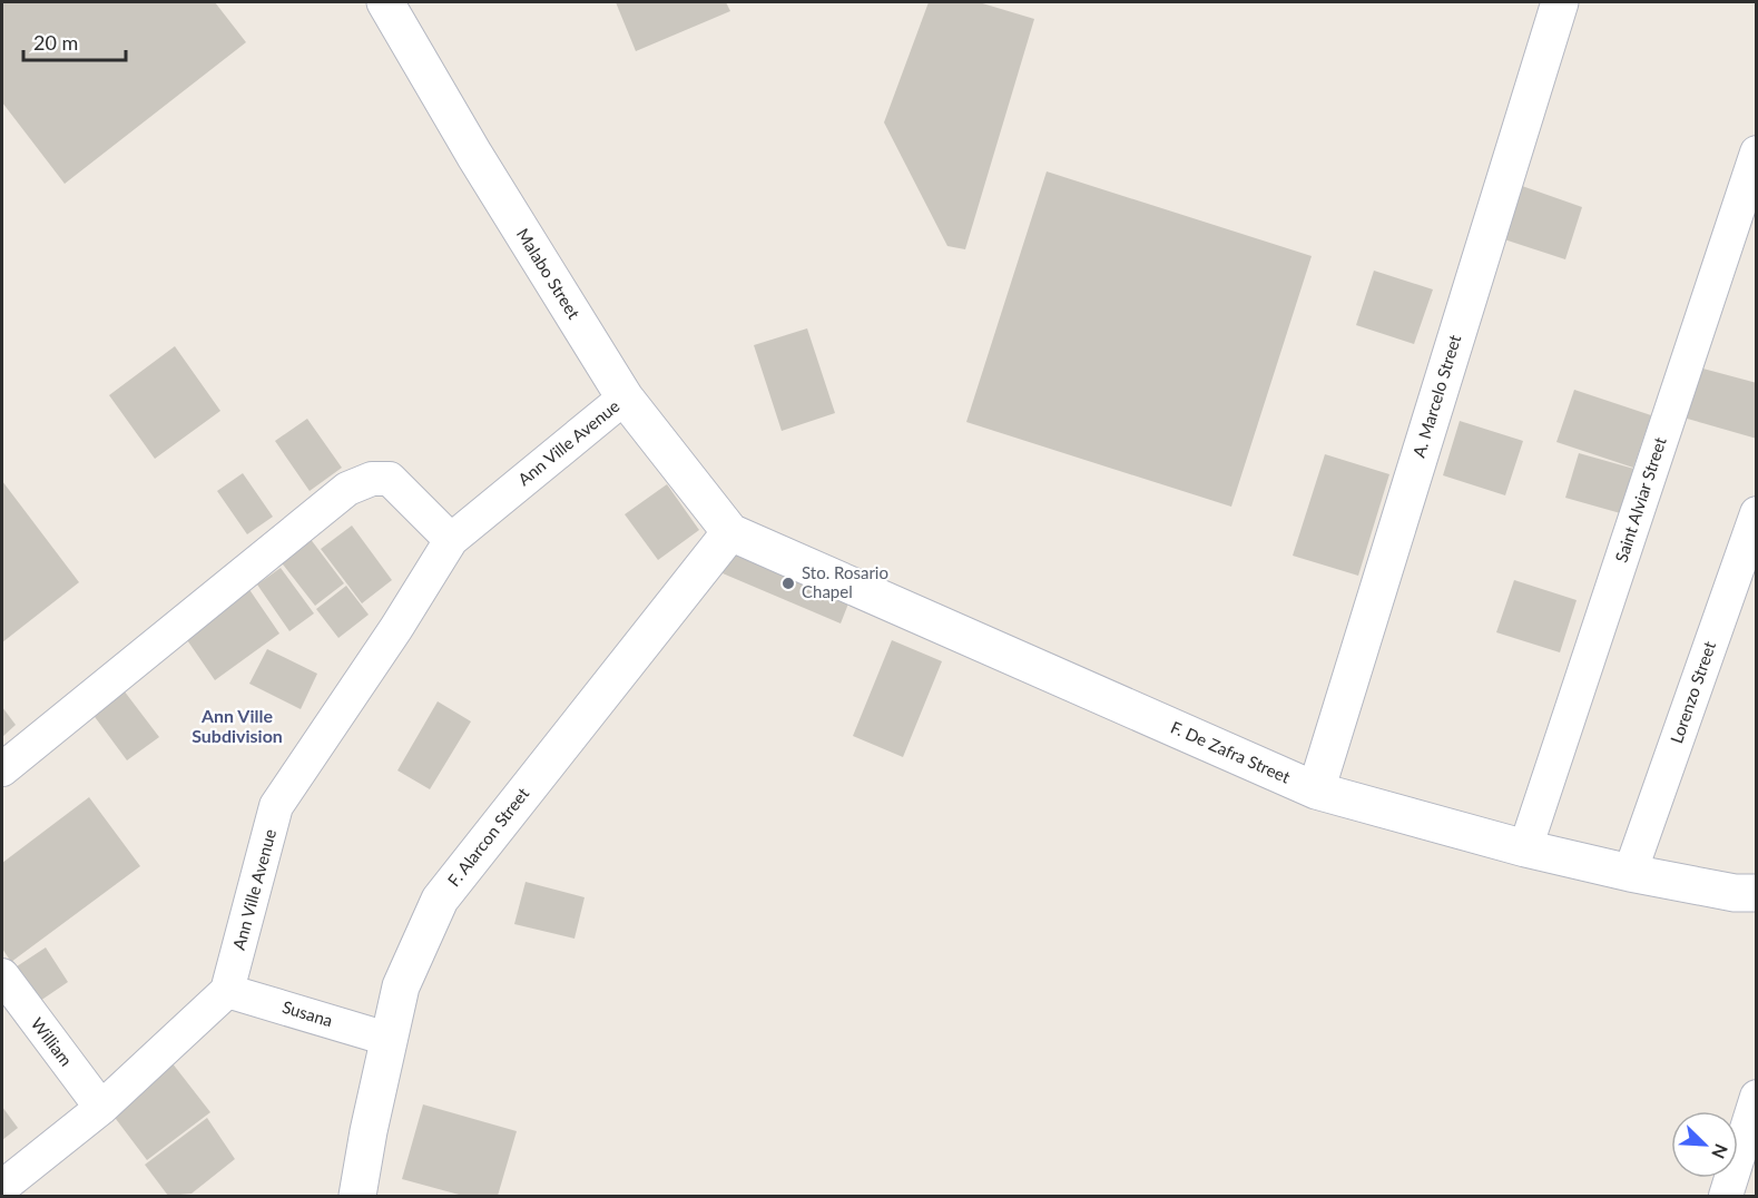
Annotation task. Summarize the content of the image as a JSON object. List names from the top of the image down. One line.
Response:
{"streets":{"street":["Malabo Street","A. Marcelo Street","Ann Ville Avenue","Saint Alviar Street","Lorenzo Street","F. De Zafra Street","F. Alarcon Street","Susana","William"]},"crossings":[["Malabo Street","Ann Ville Avenue"],["Malabo Street","F. De Zafra Street"],["Malabo Street","F. Alarcon Street"],["A. Marcelo Street","F. De Zafra Street"],["Ann Ville Avenue","Susana"],["Saint Alviar Street","F. De Zafra Street"],["Lorenzo Street","F. De Zafra Street"],["F. De Zafra Street","F. Alarcon Street"],["F. Alarcon Street","Susana"]],"districts":["Ann Ville Subdivision"],"places":["Sto. Rosario Chapel"],"scale_bar":"20 m","north":"bottom right"}
